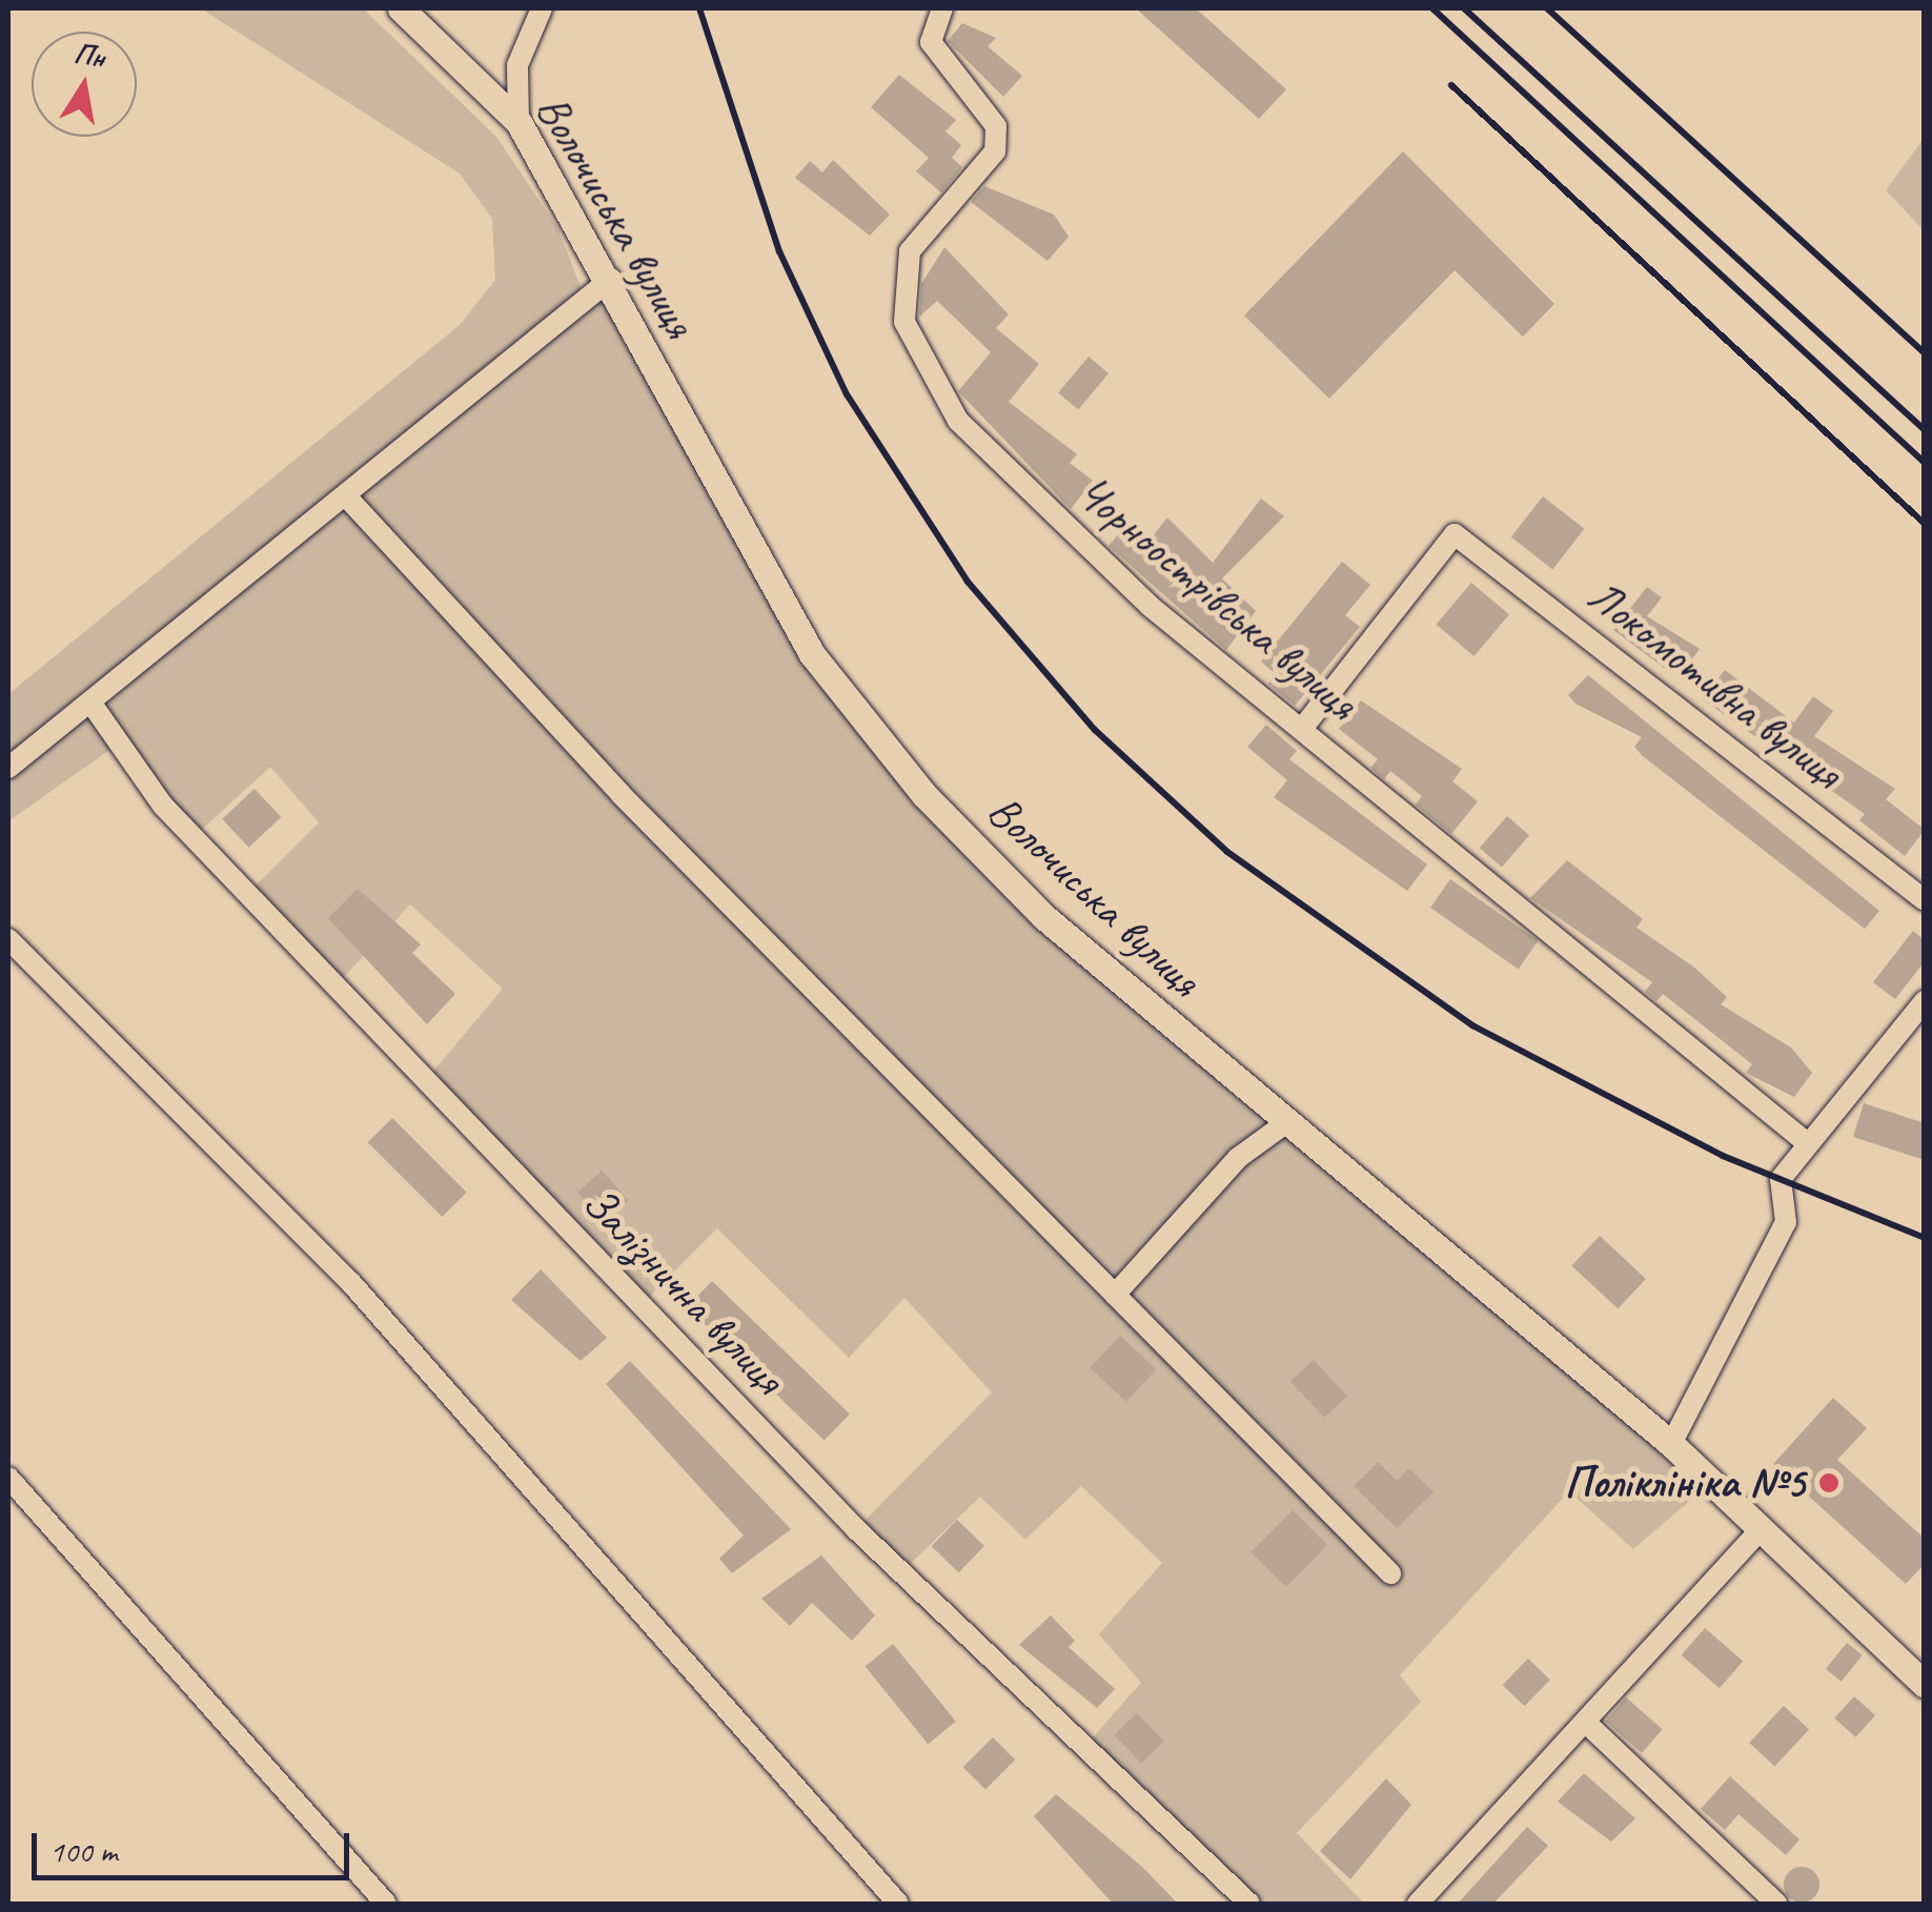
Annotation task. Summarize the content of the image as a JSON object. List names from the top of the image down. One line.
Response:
{"streets":{"main road":["Волочиська вулиця"],"street":["Чорноострівська вулиця","Локомотивна вулиця","Залізнична вулиця"]},"crossings":[["Чорноострівська вулиця","Локомотивна вулиця"]],"places":["Поліклініка №5"],"scale_bar":"100 m","north":"top"}
